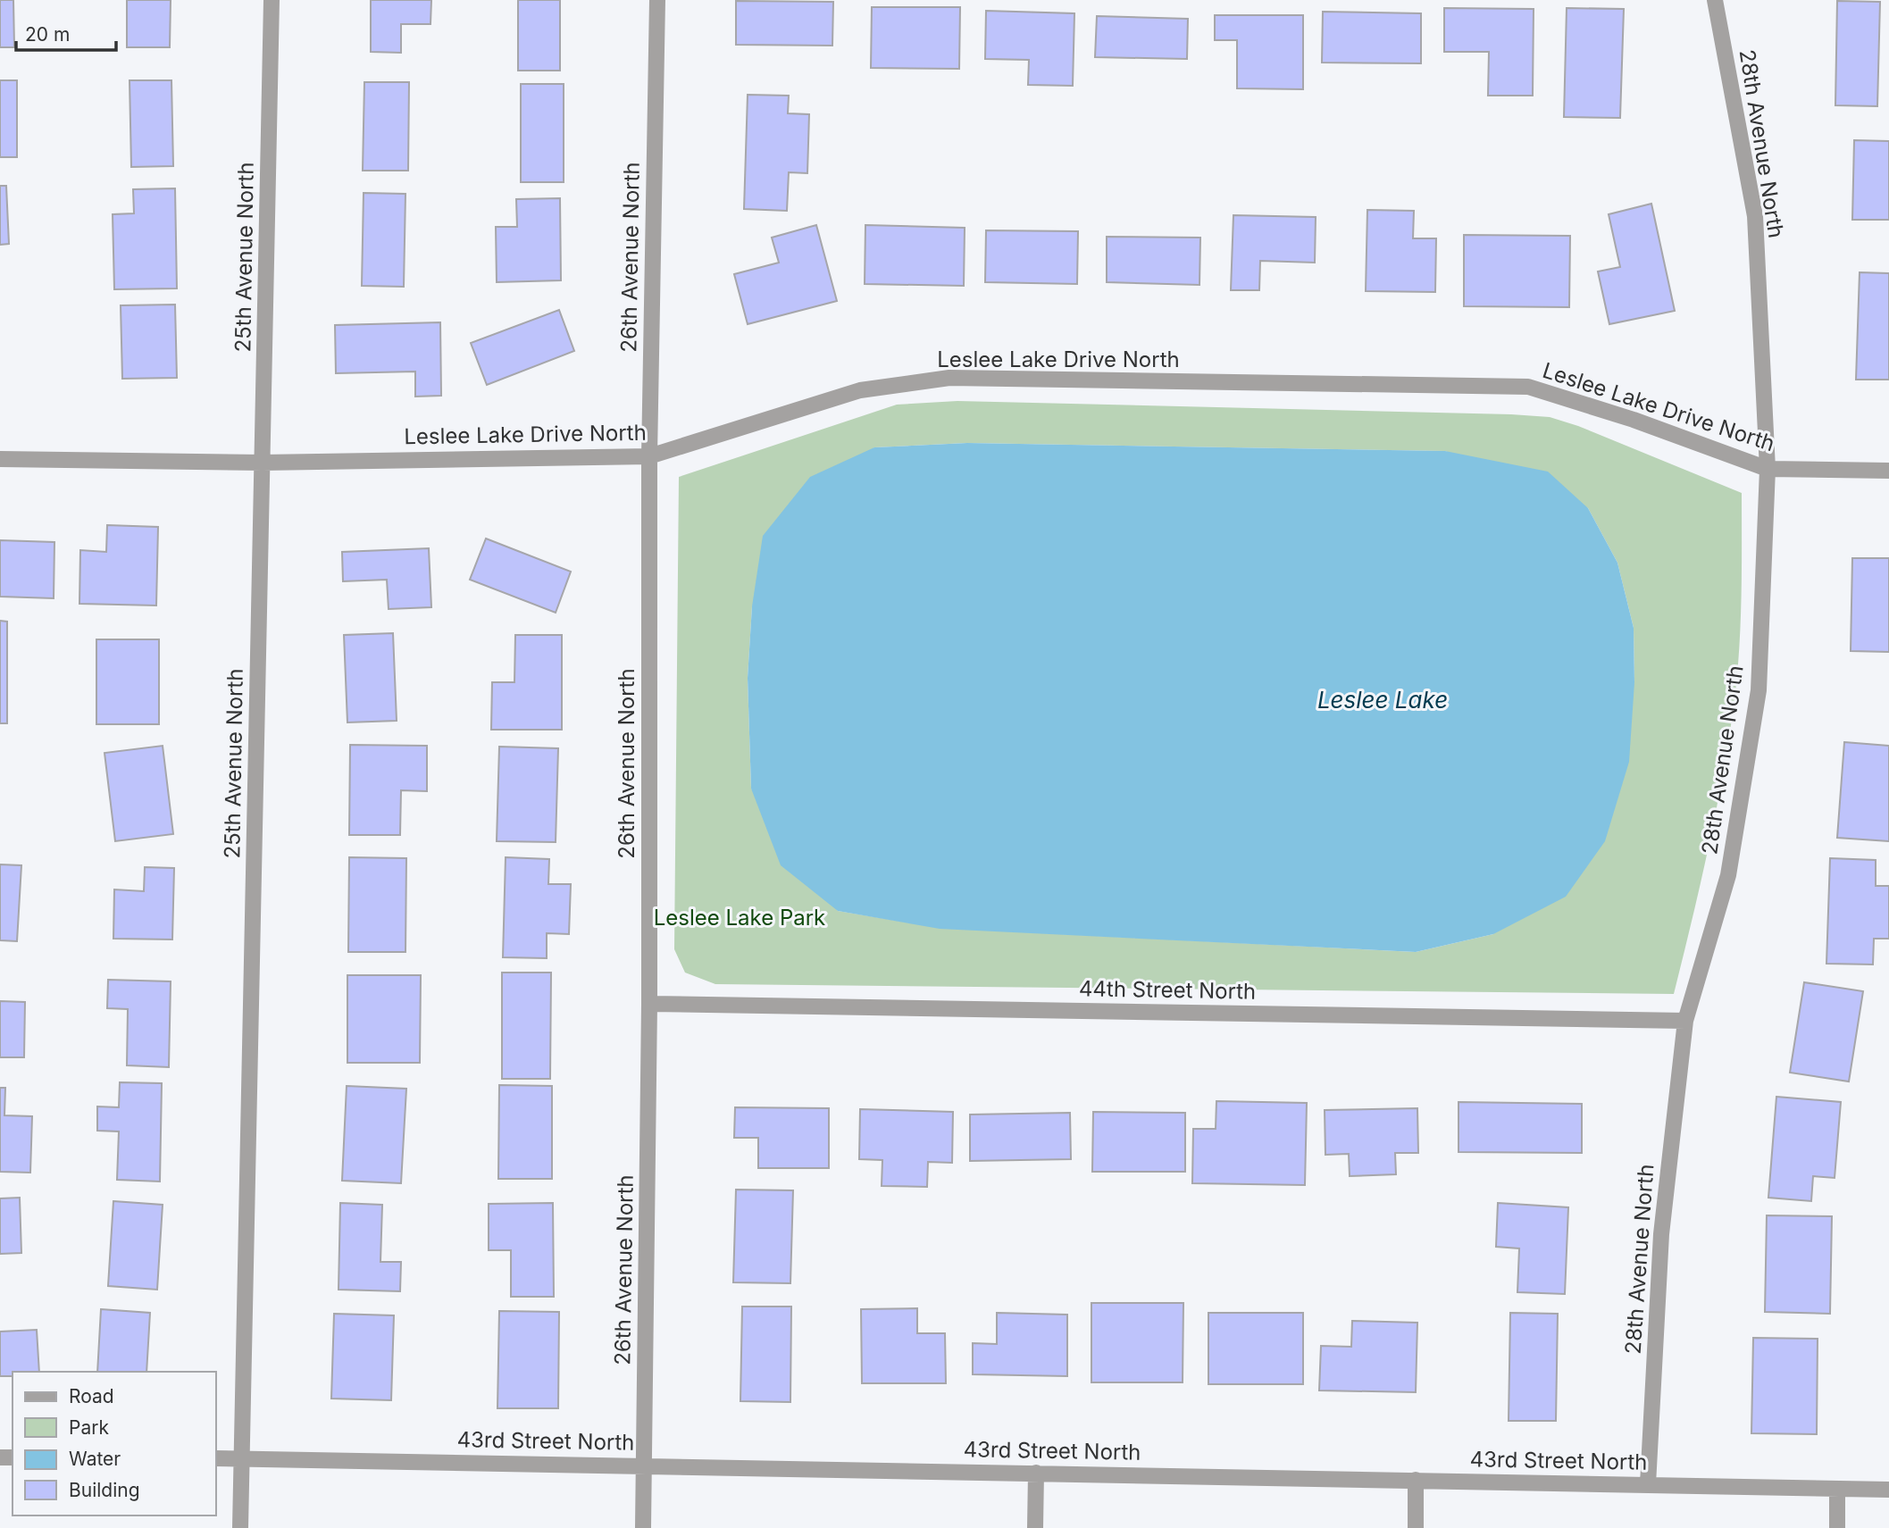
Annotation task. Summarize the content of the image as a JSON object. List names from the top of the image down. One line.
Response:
{"streets":{"street":["28th Avenue North","25th Avenue North","26th Avenue North","Leslee Lake Drive North","44th Street North","43rd Street North"]},"crossings":[["28th Avenue North","Leslee Lake Drive North"],["28th Avenue North","44th Street North"],["28th Avenue North","43rd Street North"],["25th Avenue North","Leslee Lake Drive North"],["25th Avenue North","43rd Street North"],["26th Avenue North","Leslee Lake Drive North"],["26th Avenue North","44th Street North"],["26th Avenue North","43rd Street North"]],"water":["Leslee Lake"],"parks":["Leslee Lake Park"],"legend":["Road","Park","Water","Building"],"scale_bar":"20 m"}
